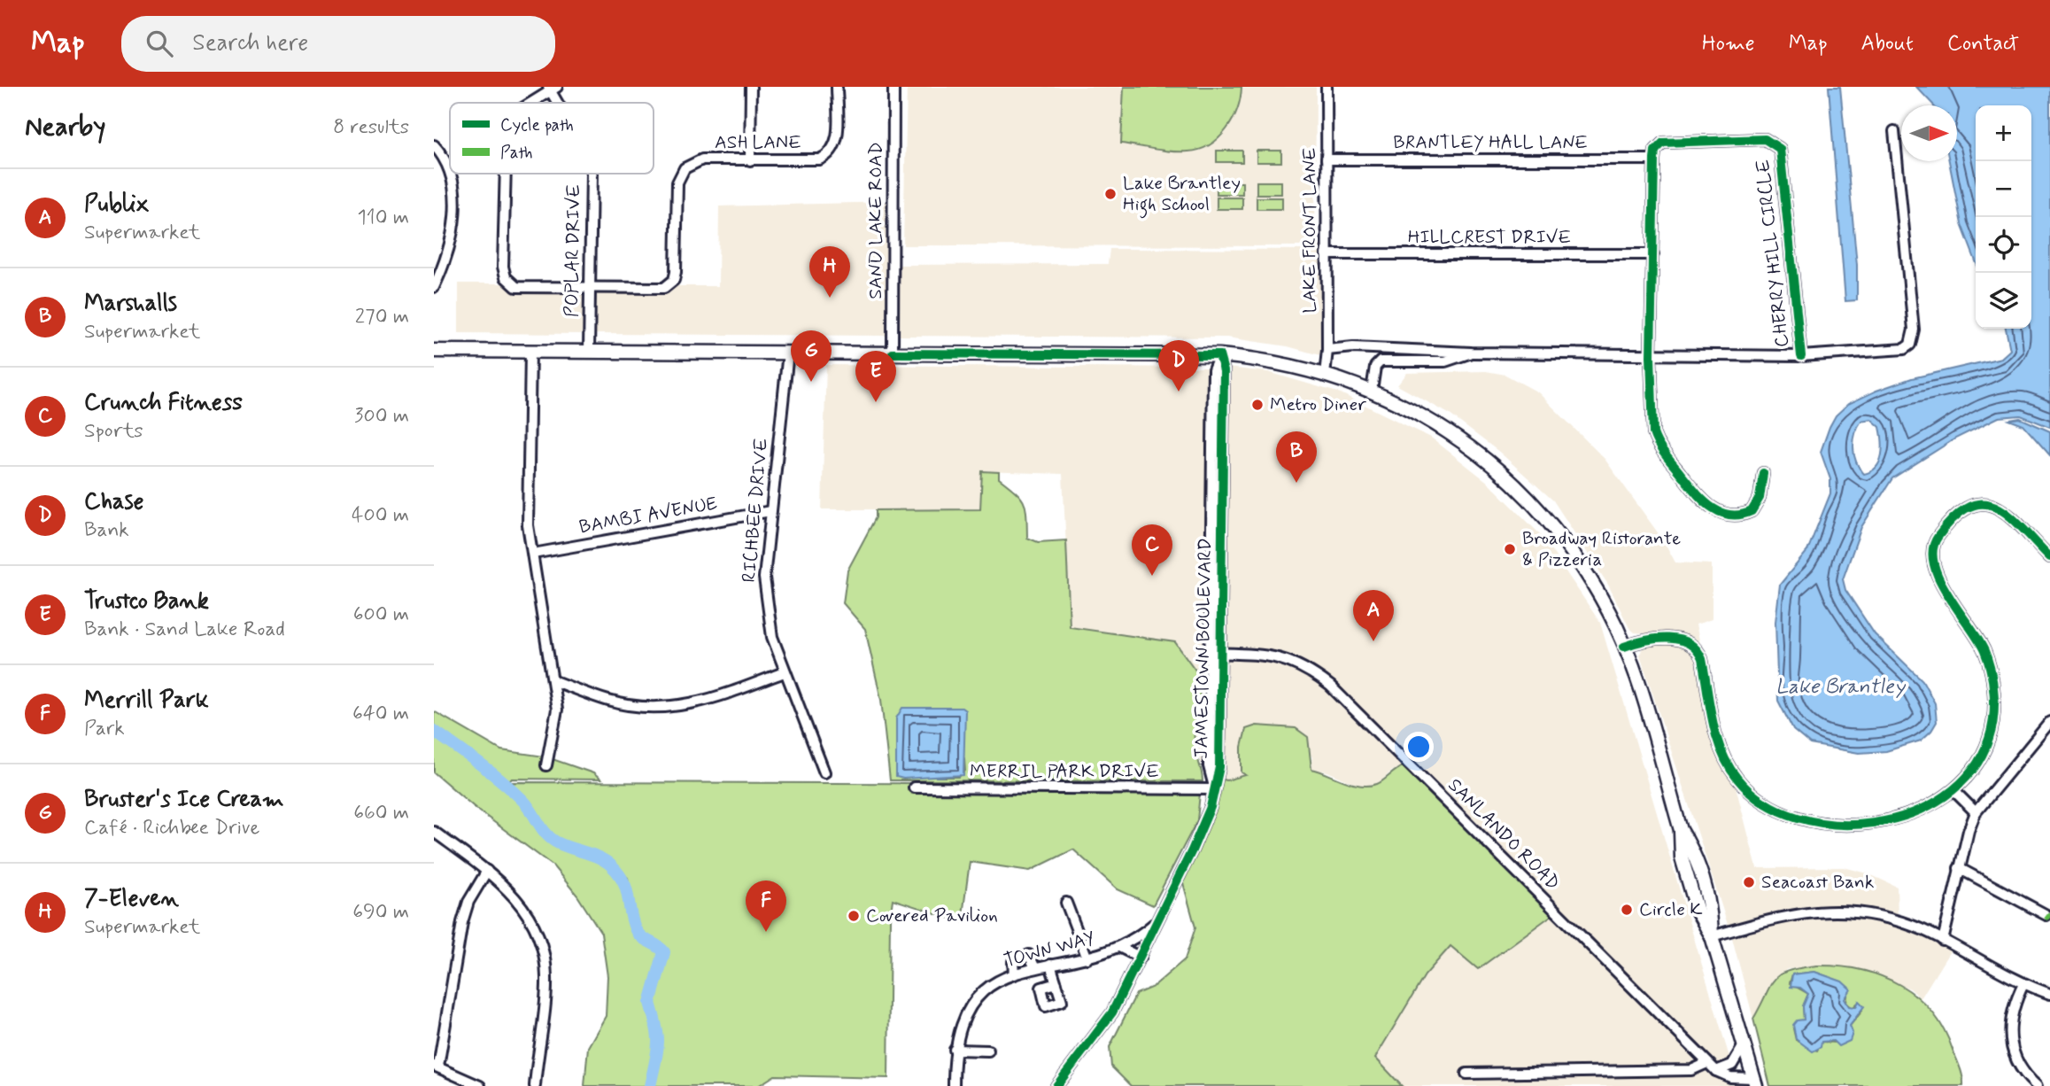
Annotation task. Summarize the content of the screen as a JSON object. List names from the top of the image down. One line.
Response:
{"streets":{"street":["ASH LANE","BRANTLEY HALL LANE","SAND LAKE ROAD","LAKE FRONT LANE","HILLCREST DRIVE","POPLAR DRIVE","CHERRY HILL CIRCLE","RICHBEE DRIVE","BAMBI AVENUE","JAMESTOWN BOULEVARD","MERRIL PARK DRIVE","SANLANDO ROAD","TOWN WAY"]},"crossings":[["ASH LANE","POPLAR DRIVE"],["BRANTLEY HALL LANE","LAKE FRONT LANE"],["BRANTLEY HALL LANE","CHERRY HILL CIRCLE"],["LAKE FRONT LANE","HILLCREST DRIVE"],["RICHBEE DRIVE","BAMBI AVENUE"],["JAMESTOWN BOULEVARD","MERRIL PARK DRIVE"],["JAMESTOWN BOULEVARD","SANLANDO ROAD"],["JAMESTOWN BOULEVARD","TOWN WAY"]],"water":["Lake Brantley"],"places":["Lake Brantley High School","Metro Diner","Broadway Ristorante & Pizzeria","Seacoast Bank","Circle K","Covered Pavilion"],"legend":["Cycle path","Path"],"north":"right","page":{"header":"Map","search":"Search here","nav":["Home","Map","About","Contact"],"heading":["Nearby","8 results"],"map_buttons":["+","−"],"list":[{"mark":"A","name":"Publix","note":"Supermarket","value":"110 m"},{"mark":"B","name":"Marshalls","note":"Supermarket","value":"270 m"},{"mark":"C","name":"Crunch Fitness","note":"Sports","value":"300 m"},{"mark":"D","name":"Chase","note":"Bank","value":"400 m"},{"mark":"E","name":"Trustco Bank","note":"Bank · Sand Lake Road","value":"600 m"},{"mark":"F","name":"Merrill Park","note":"Park","value":"640 m"},{"mark":"G","name":"Bruster's Ice Cream","note":"Café · Richbee Drive","value":"660 m"},{"mark":"H","name":"7-Eleven","note":"Supermarket","value":"690 m"}],"pins":["H","G","D","E","B","C","A","F"]}}
